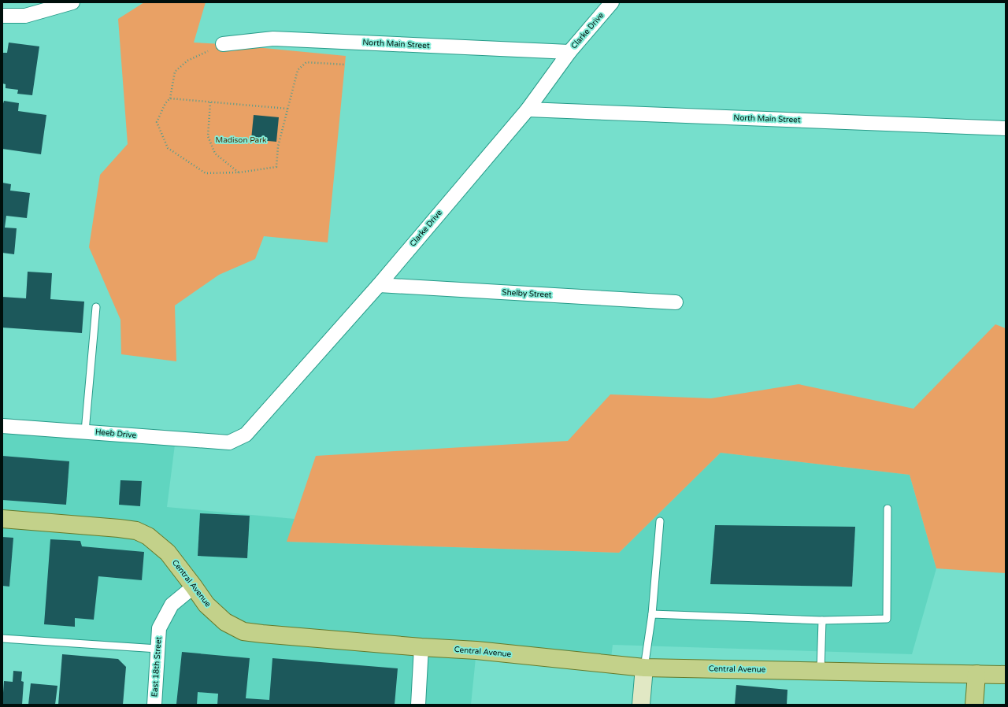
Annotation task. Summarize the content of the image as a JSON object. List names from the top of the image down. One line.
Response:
{"streets":{"main road":["Central Avenue"],"street":["Clarke Drive","North Main Street","Shelby Street","Heeb Drive","East 18th Street"]},"crossings":[["Clarke Drive","North Main Street"],["Clarke Drive","Shelby Street"],["Clarke Drive","Heeb Drive"],["Central Avenue","East 18th Street"]],"parks":["Madison Park"]}
